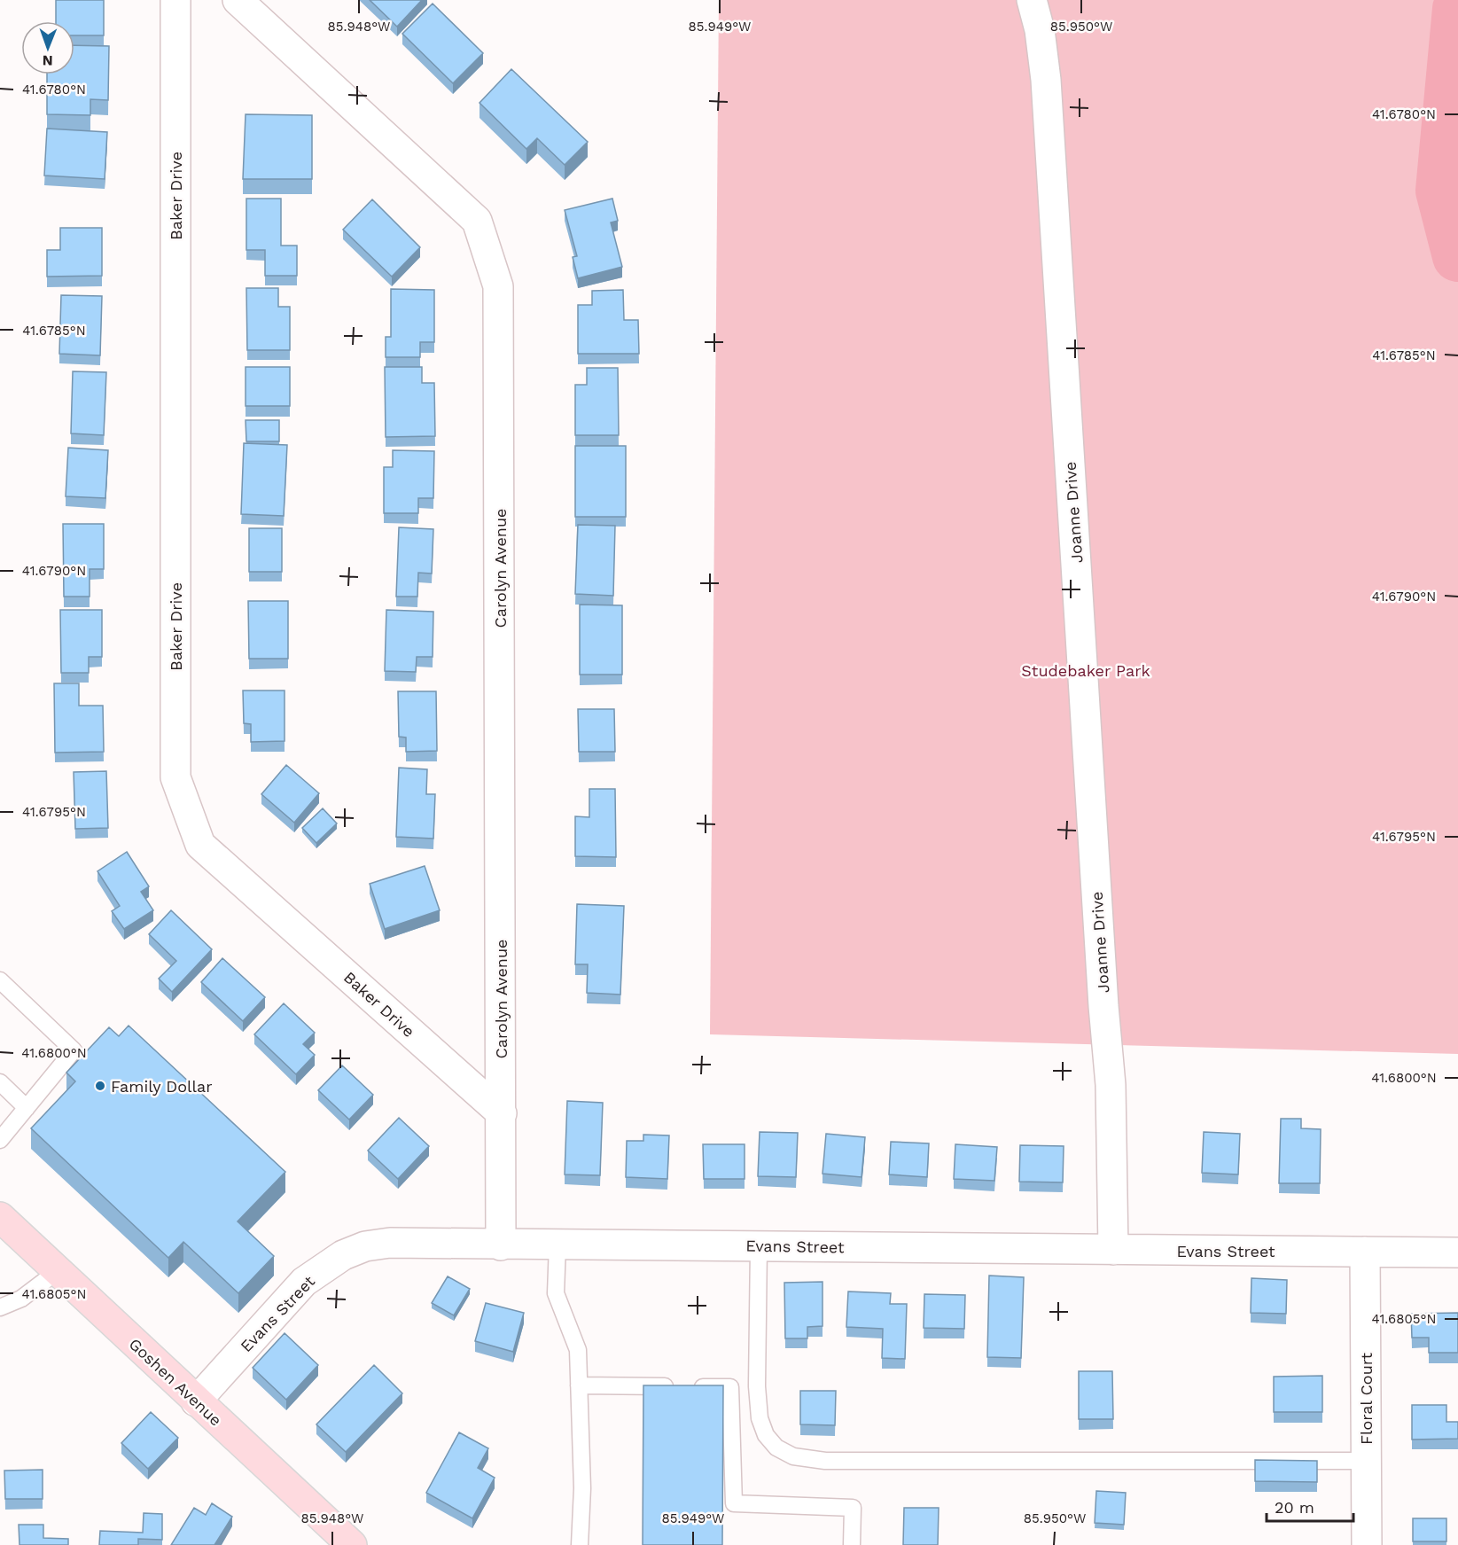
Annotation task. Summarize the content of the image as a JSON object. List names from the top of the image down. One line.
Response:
{"streets":{"main road":["Goshen Avenue"],"street":["Baker Drive","Joanne Drive","Carolyn Avenue","Evans Street","Floral Court"]},"crossings":[["Baker Drive","Carolyn Avenue"],["Joanne Drive","Evans Street"],["Carolyn Avenue","Evans Street"],["Evans Street","Goshen Avenue"],["Evans Street","Floral Court"]],"parks":["Studebaker Park"],"places":["Family Dollar"],"scale_bar":"20 m","north":"bottom","coordinates":["85.948°W","85.949°W","85.950°W","41.6780°N","41.6785°N","41.6790°N","41.6795°N","41.6800°N","41.6805°N"]}
